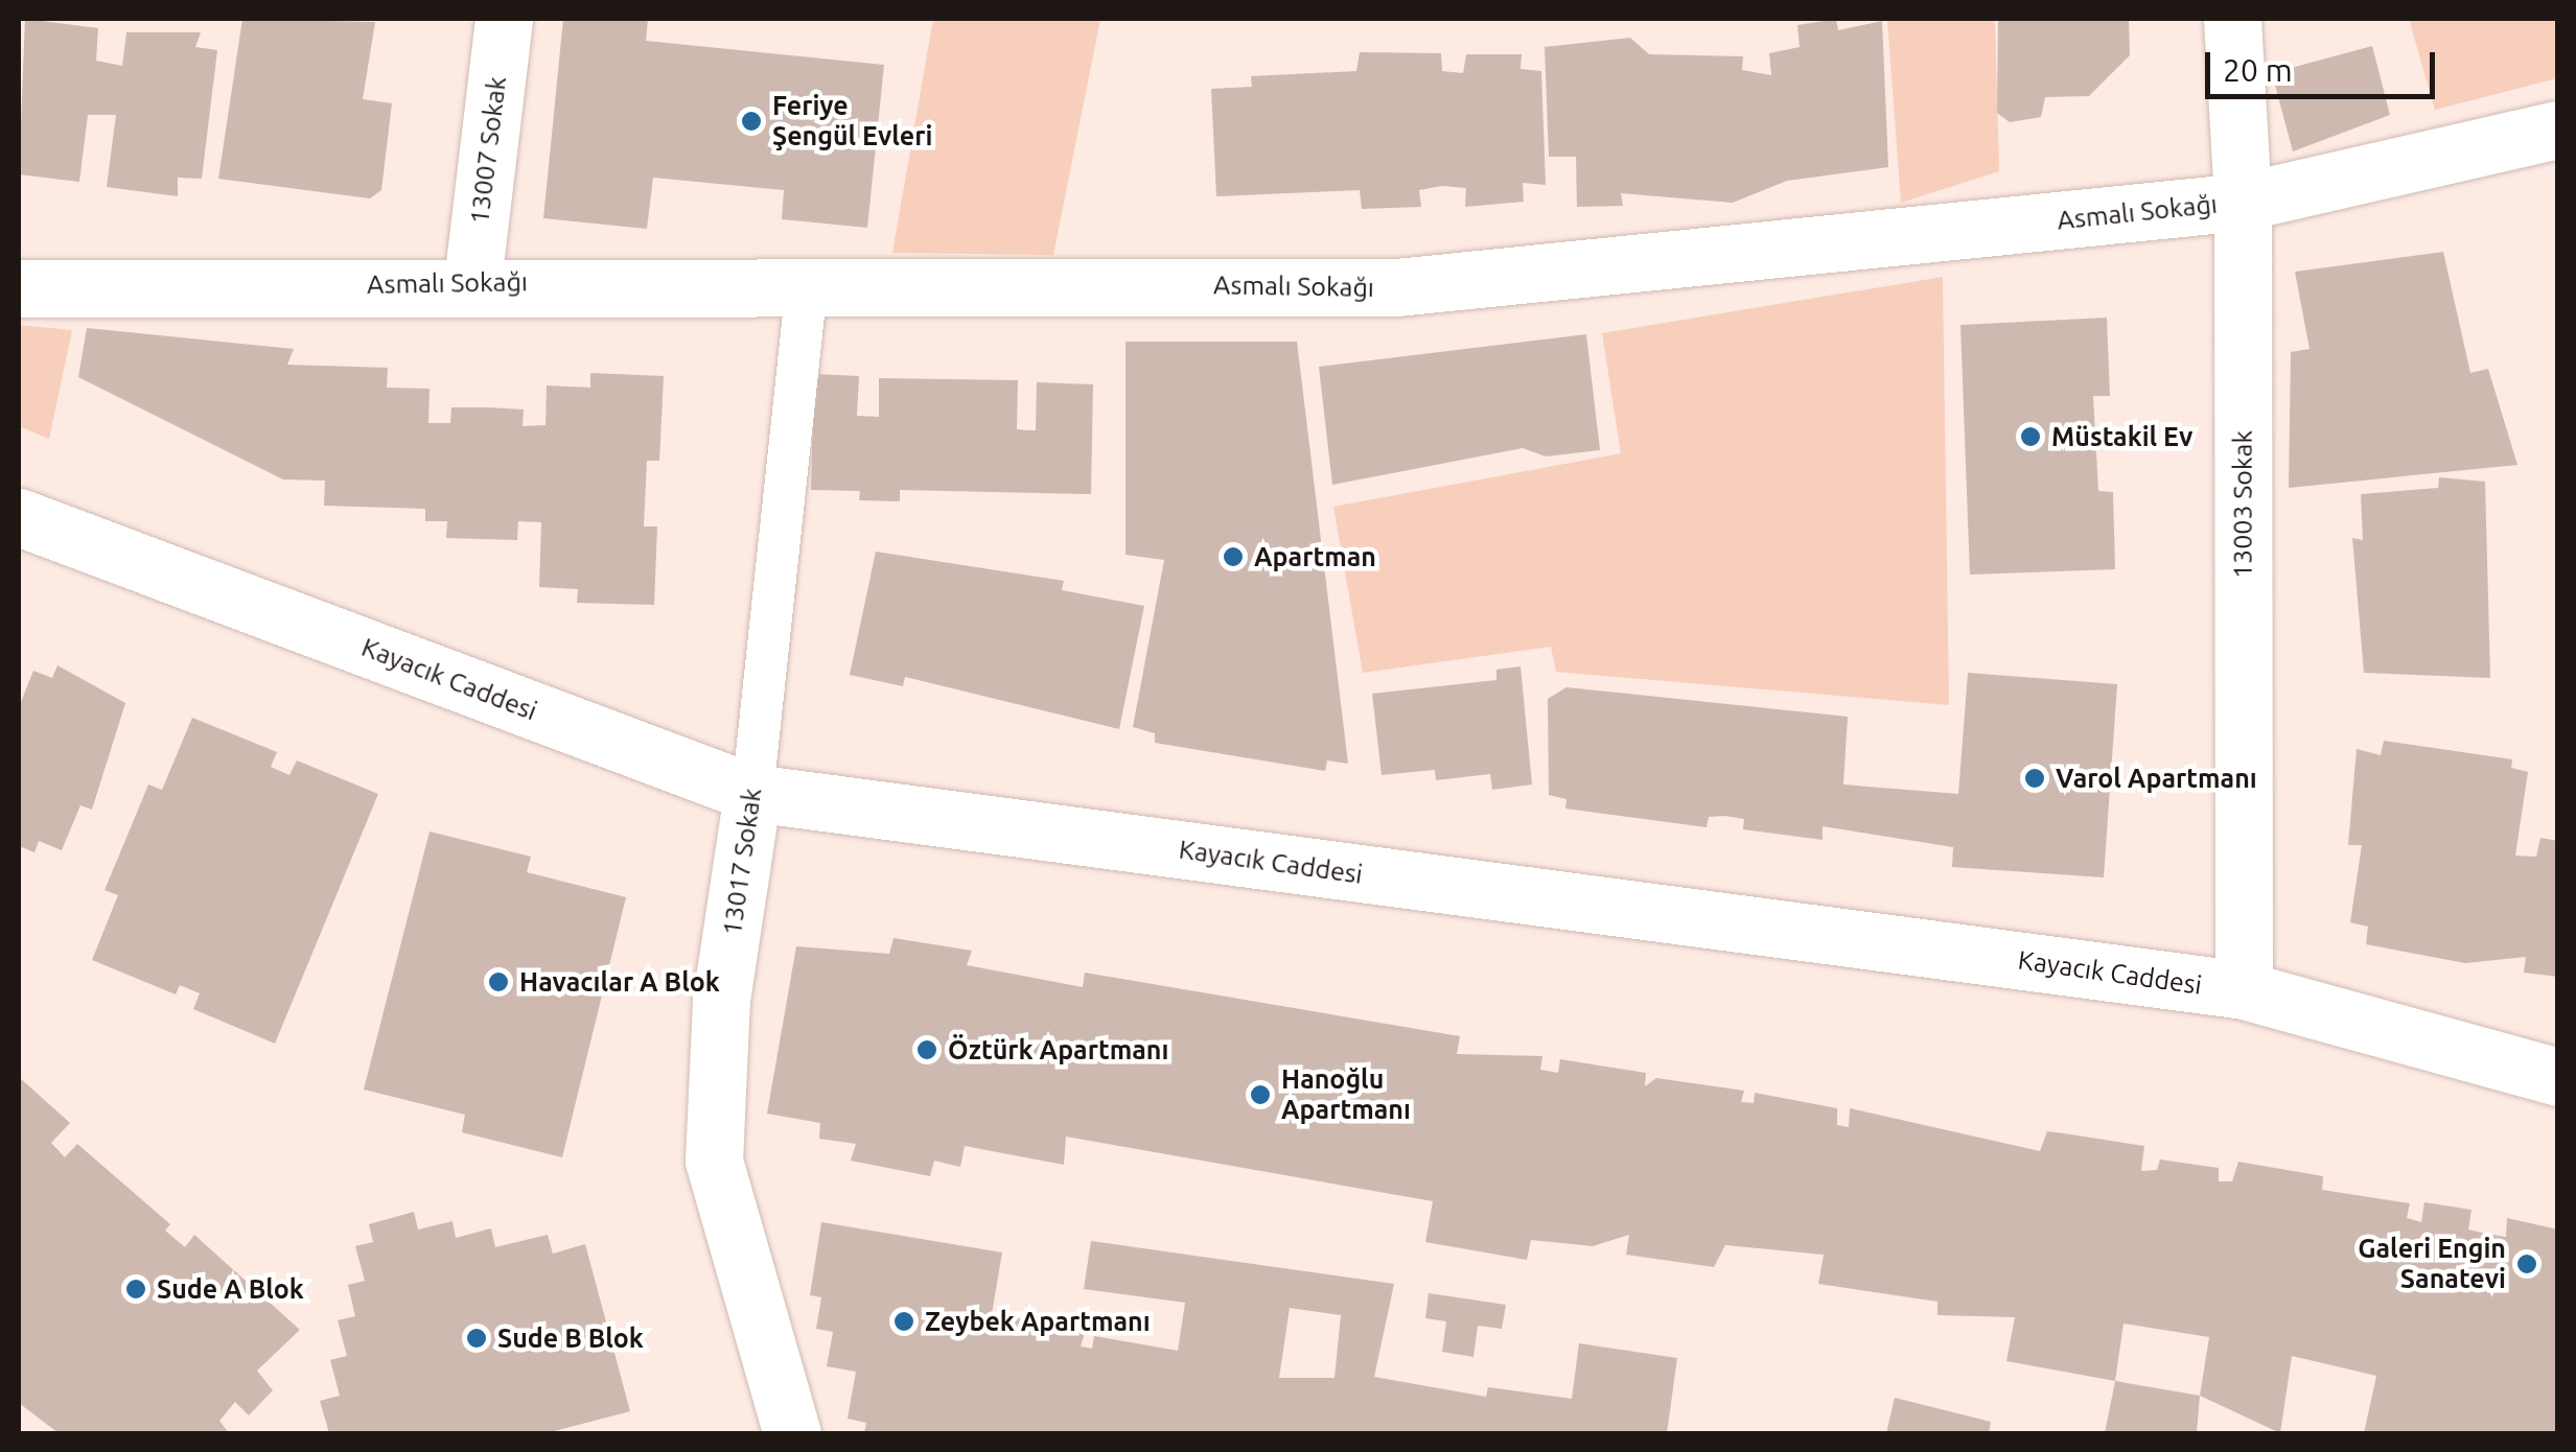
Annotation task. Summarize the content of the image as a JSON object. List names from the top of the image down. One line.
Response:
{"streets":{"street":["13007 Sokak","Asmalı Sokağı","13003 Sokak","Kayacık Caddesi","13017 Sokak"]},"crossings":[["13007 Sokak","Asmalı Sokağı"],["Asmalı Sokağı","13003 Sokak"],["Asmalı Sokağı","13017 Sokak"],["13003 Sokak","Kayacık Caddesi"],["Kayacık Caddesi","13017 Sokak"]],"places":["Feriye Şengül Evleri","Müstakil Ev","Apartman","Varol Apartmanı","Havacılar A Blok","Öztürk Apartmanı","Hanoğlu Apartmanı","Galeri Engin Sanatevi","Sude A Blok","Zeybek Apartmanı","Sude B Blok"],"scale_bar":"20 m"}
